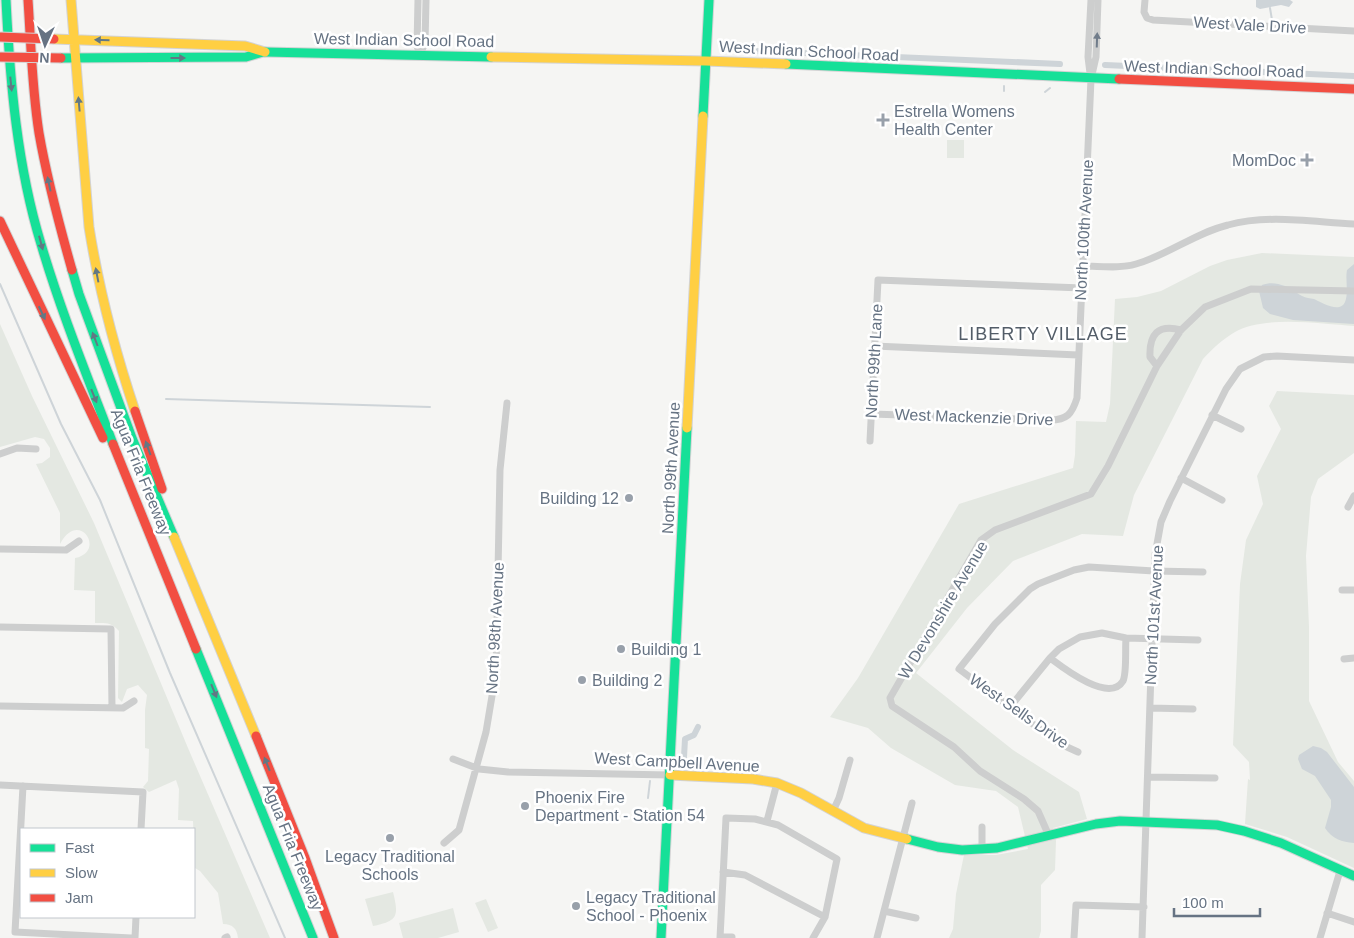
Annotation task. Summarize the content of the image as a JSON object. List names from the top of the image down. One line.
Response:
{"streets":{"main road":["West Indian School Road","North 99th Avenue","Agua Fria Freeway","West Campbell Avenue"],"street":["West Vale Drive","North 100th Avenue","North 99th Lane","West Mackenzie Drive","W Devonshire Avenue","North 101st Avenue","North 98th Avenue","West Sells Drive"]},"crossings":[["West Indian School Road","North 100th Avenue"],["West Indian School Road","North 99th Avenue"],["North 100th Avenue","North 99th Lane"],["North 100th Avenue","West Mackenzie Drive"],["North 99th Lane","West Mackenzie Drive"],["North 99th Avenue","West Campbell Avenue"],["W Devonshire Avenue","West Campbell Avenue"],["North 101st Avenue","West Sells Drive"],["North 101st Avenue","West Campbell Avenue"],["North 98th Avenue","West Campbell Avenue"]],"districts":["LIBERTY VILLAGE"],"places":{"health":["Estrella Womens Health Center","MomDoc"],"other":["Building 12","Building 1","Building 2","Phoenix Fire Department - Station 54","Legacy Traditional Schools","Legacy Traditional School - Phoenix"]},"legend":["Fast","Slow","Jam"],"scale_bar":"100 m","north":"bottom"}
